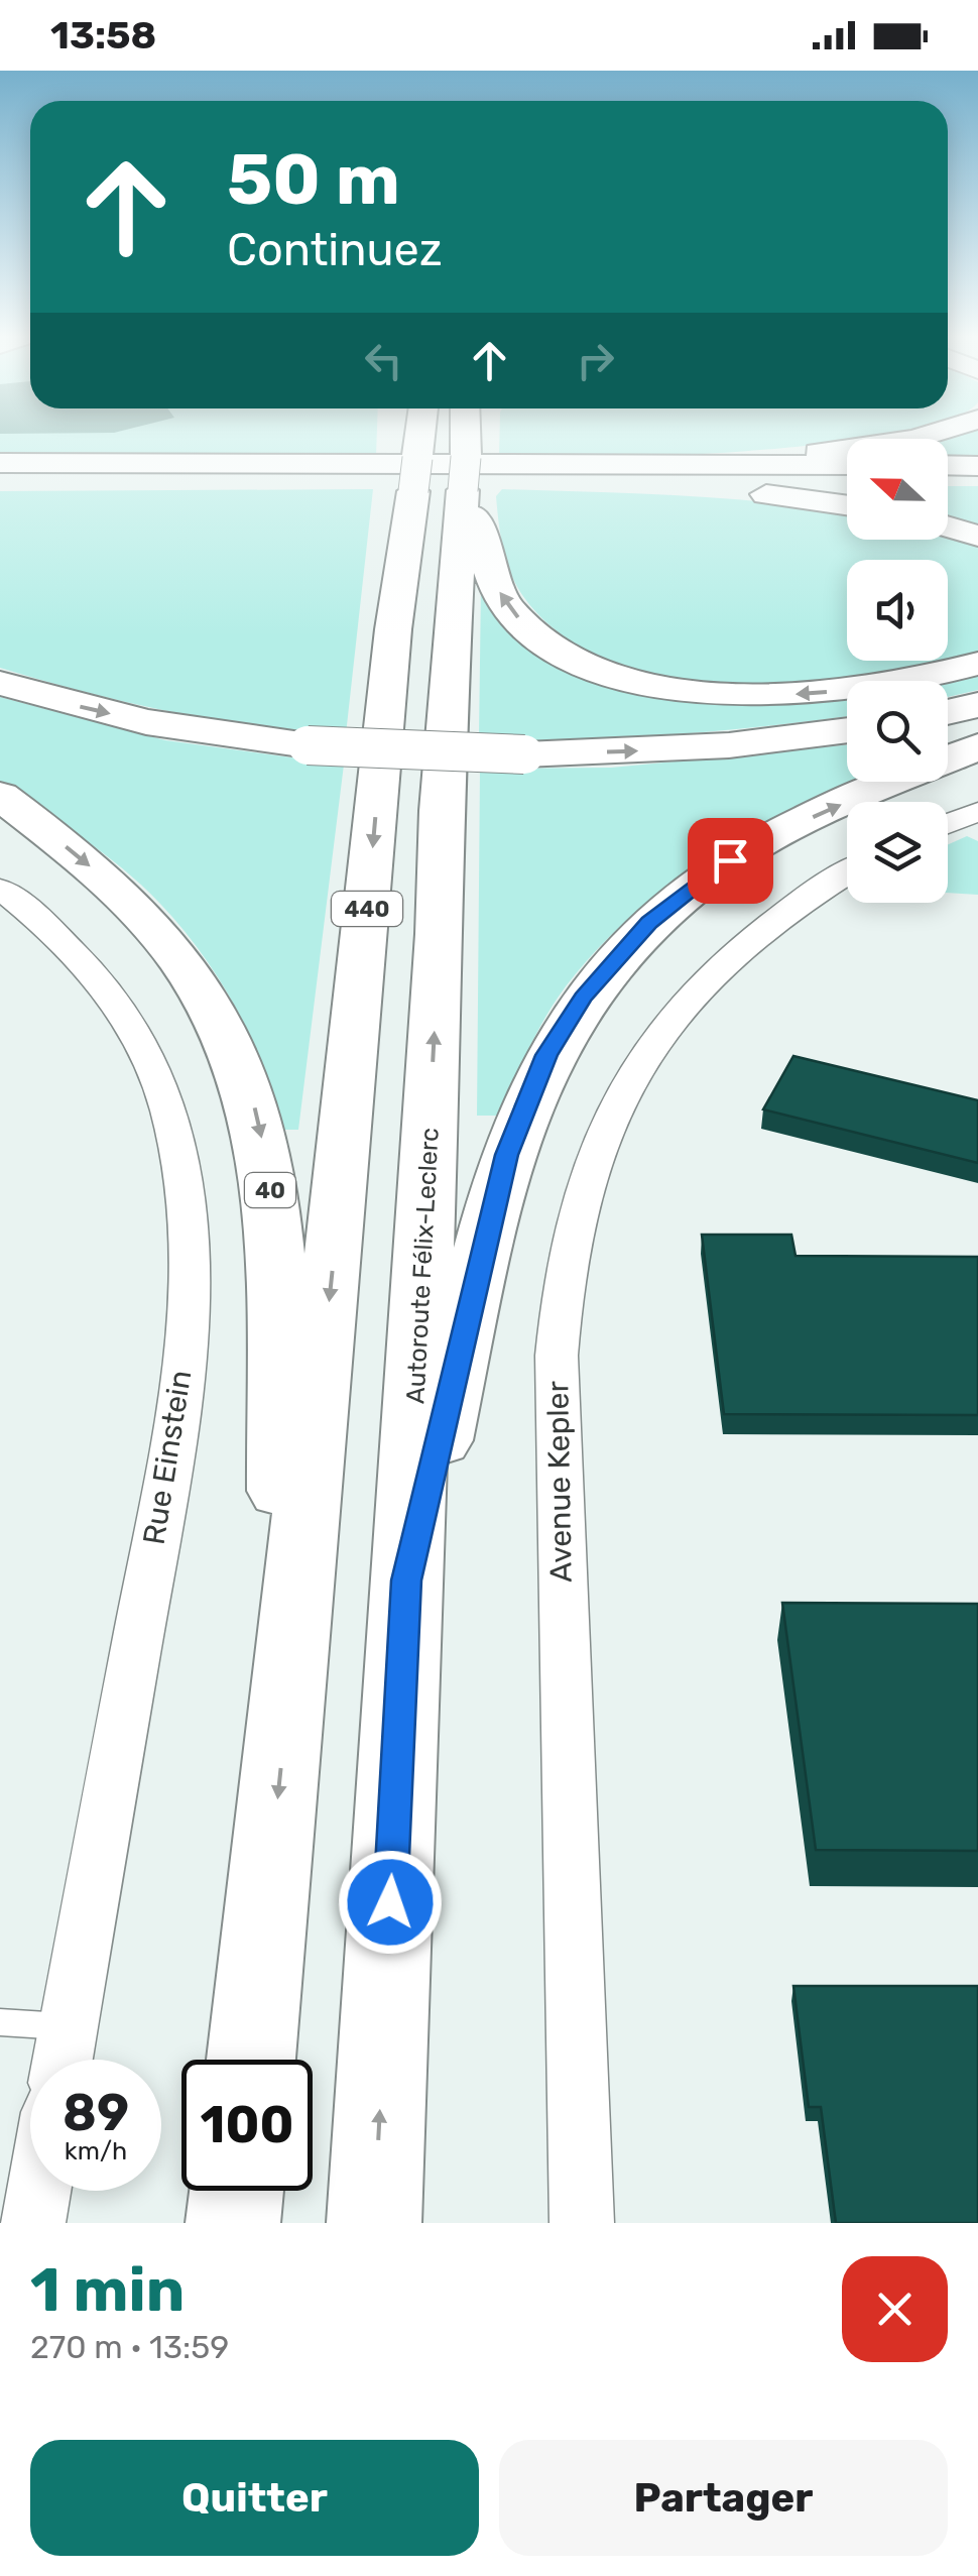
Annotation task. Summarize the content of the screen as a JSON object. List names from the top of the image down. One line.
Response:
{"streets":{"highway":["440","40","Autoroute Félix-Leclerc"],"street":["Rue Einstein","Avenue Kepler"]},"crossings":[["440","40"]],"north":"left","page":{"status":"13:58","turn":["50 m","Continuez"],"speed":"89 km/h","limit":"100","heading":["1 min","270 m · 13:59"],"buttons":["Quitter","Partager"]}}
